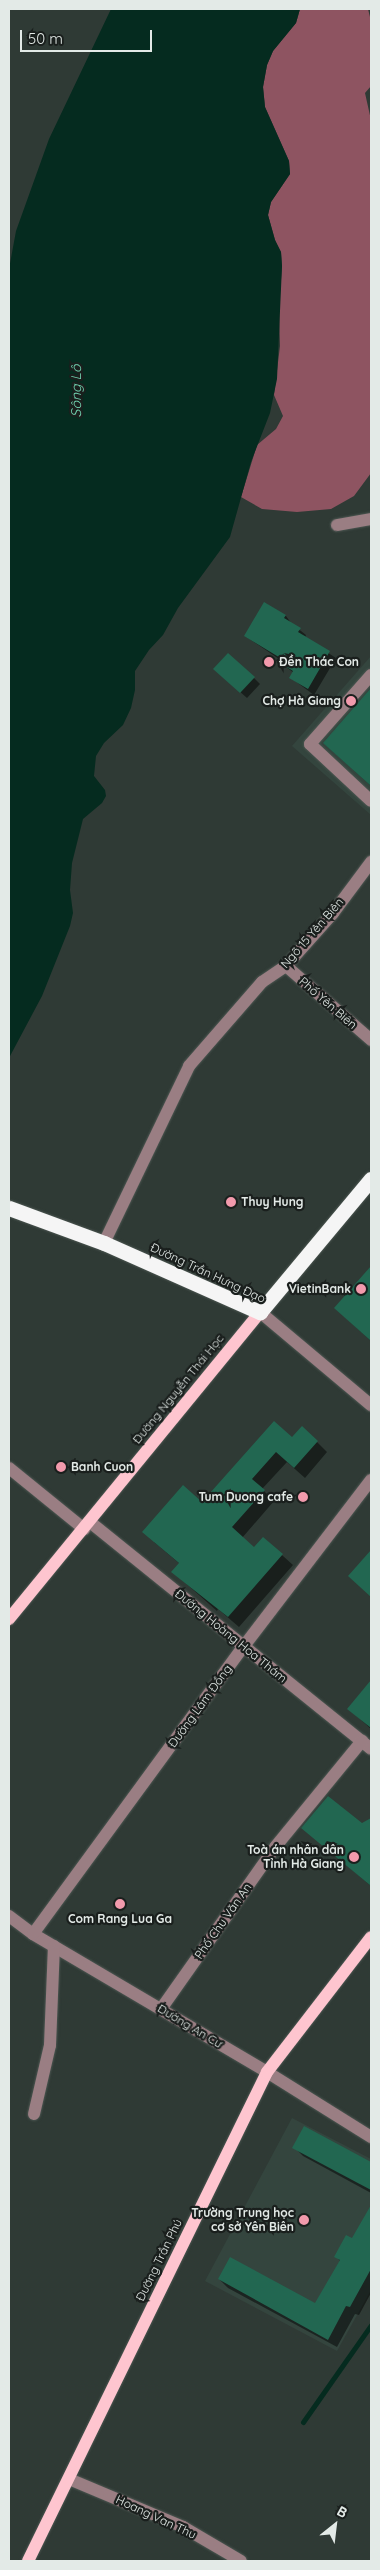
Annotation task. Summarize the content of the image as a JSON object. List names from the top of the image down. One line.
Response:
{"streets":{"highway":["Đường Trần Hưng Đạo","Đường Nguyễn Thái Học"],"main road":["Đường Trần Phú"],"street":["Ngõ 15 Yên Biên","Phố Yên Biên","Đường Hoàng Hoa Thám","Đường Lâm Đồng","Phố Chu Văn An","Đường An Cư","Hoang Van Thu"]},"crossings":[["Ngõ 15 Yên Biên","Phố Yên Biên"],["Ngõ 15 Yên Biên","Đường Trần Hưng Đạo"],["Đường Trần Hưng Đạo","Đường Nguyễn Thái Học"],["Đường Nguyễn Thái Học","Đường Hoàng Hoa Thám"],["Đường Hoàng Hoa Thám","Đường Lâm Đồng"],["Đường Hoàng Hoa Thám","Phố Chu Văn An"],["Đường Lâm Đồng","Đường An Cư"],["Phố Chu Văn An","Đường An Cư"],["Đường An Cư","Đường Trần Phú"],["Đường Trần Phú","Hoang Van Thu"]],"water":["Sông Lô"],"places":["Đền Thác Con","Chợ Hà Giang","Thuy Hung","VietinBank","Banh Cuon","Tum Duong cafe","Toà án nhân dân Tỉnh Hà Giang","Com Rang Lua Ga","Trường Trung học cơ sở Yên Biên"],"scale_bar":"50 m","north":"top right"}
